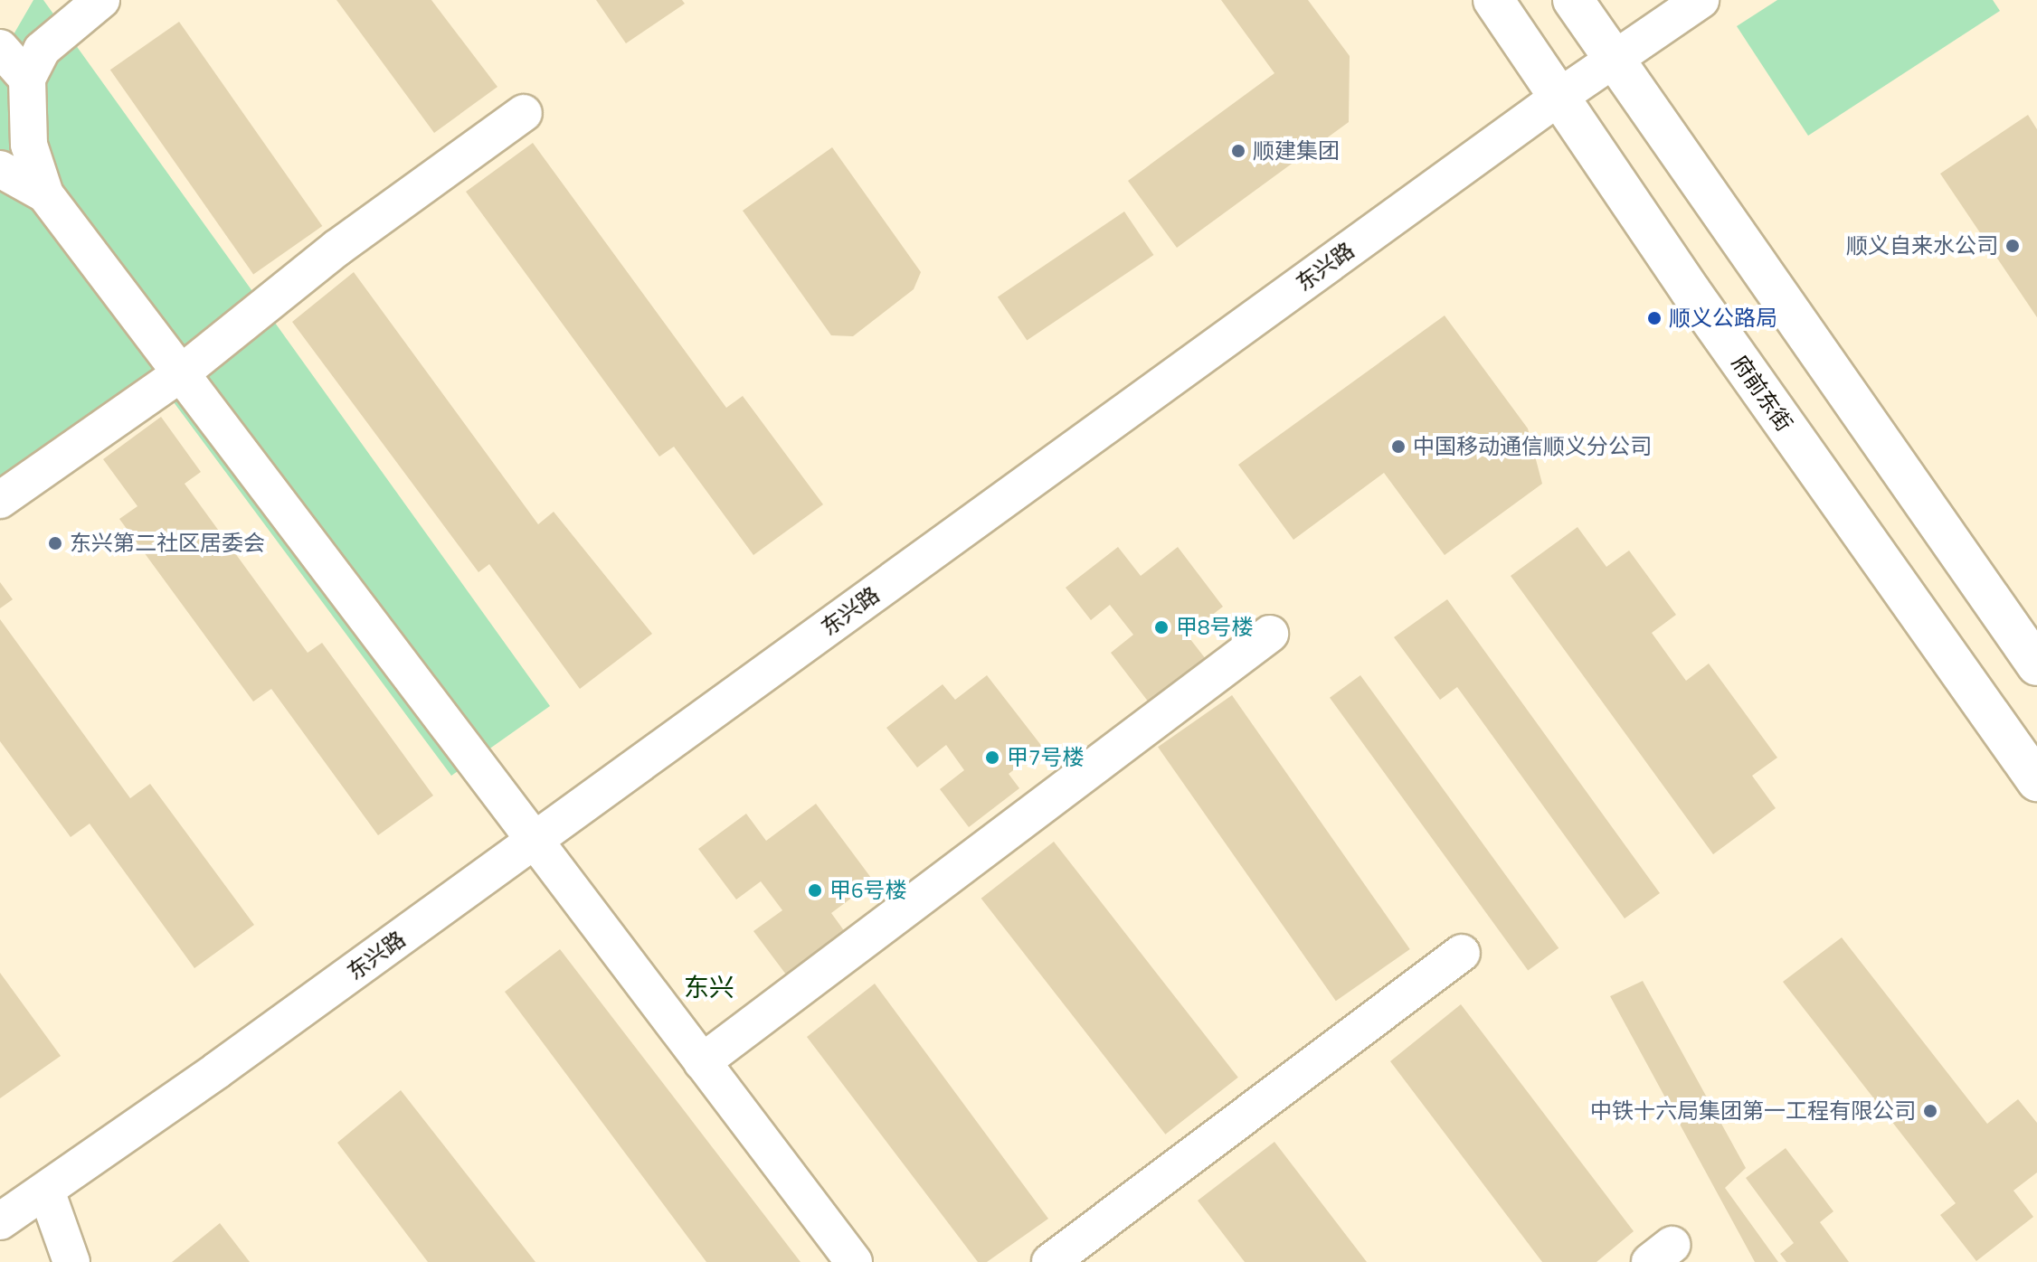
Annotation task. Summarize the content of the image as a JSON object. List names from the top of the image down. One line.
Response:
{"streets":{"main road":["府前东街"],"street":["东兴路"]},"crossings":[["东兴路","府前东街"]],"districts":["东兴"],"places":["顺建集团","顺义自来水公司","顺义公路局","中国移动通信顺义分公司","东兴第二社区居委会","甲8号楼","甲7号楼","甲6号楼","中铁十六局集团第一工程有限公司"]}
